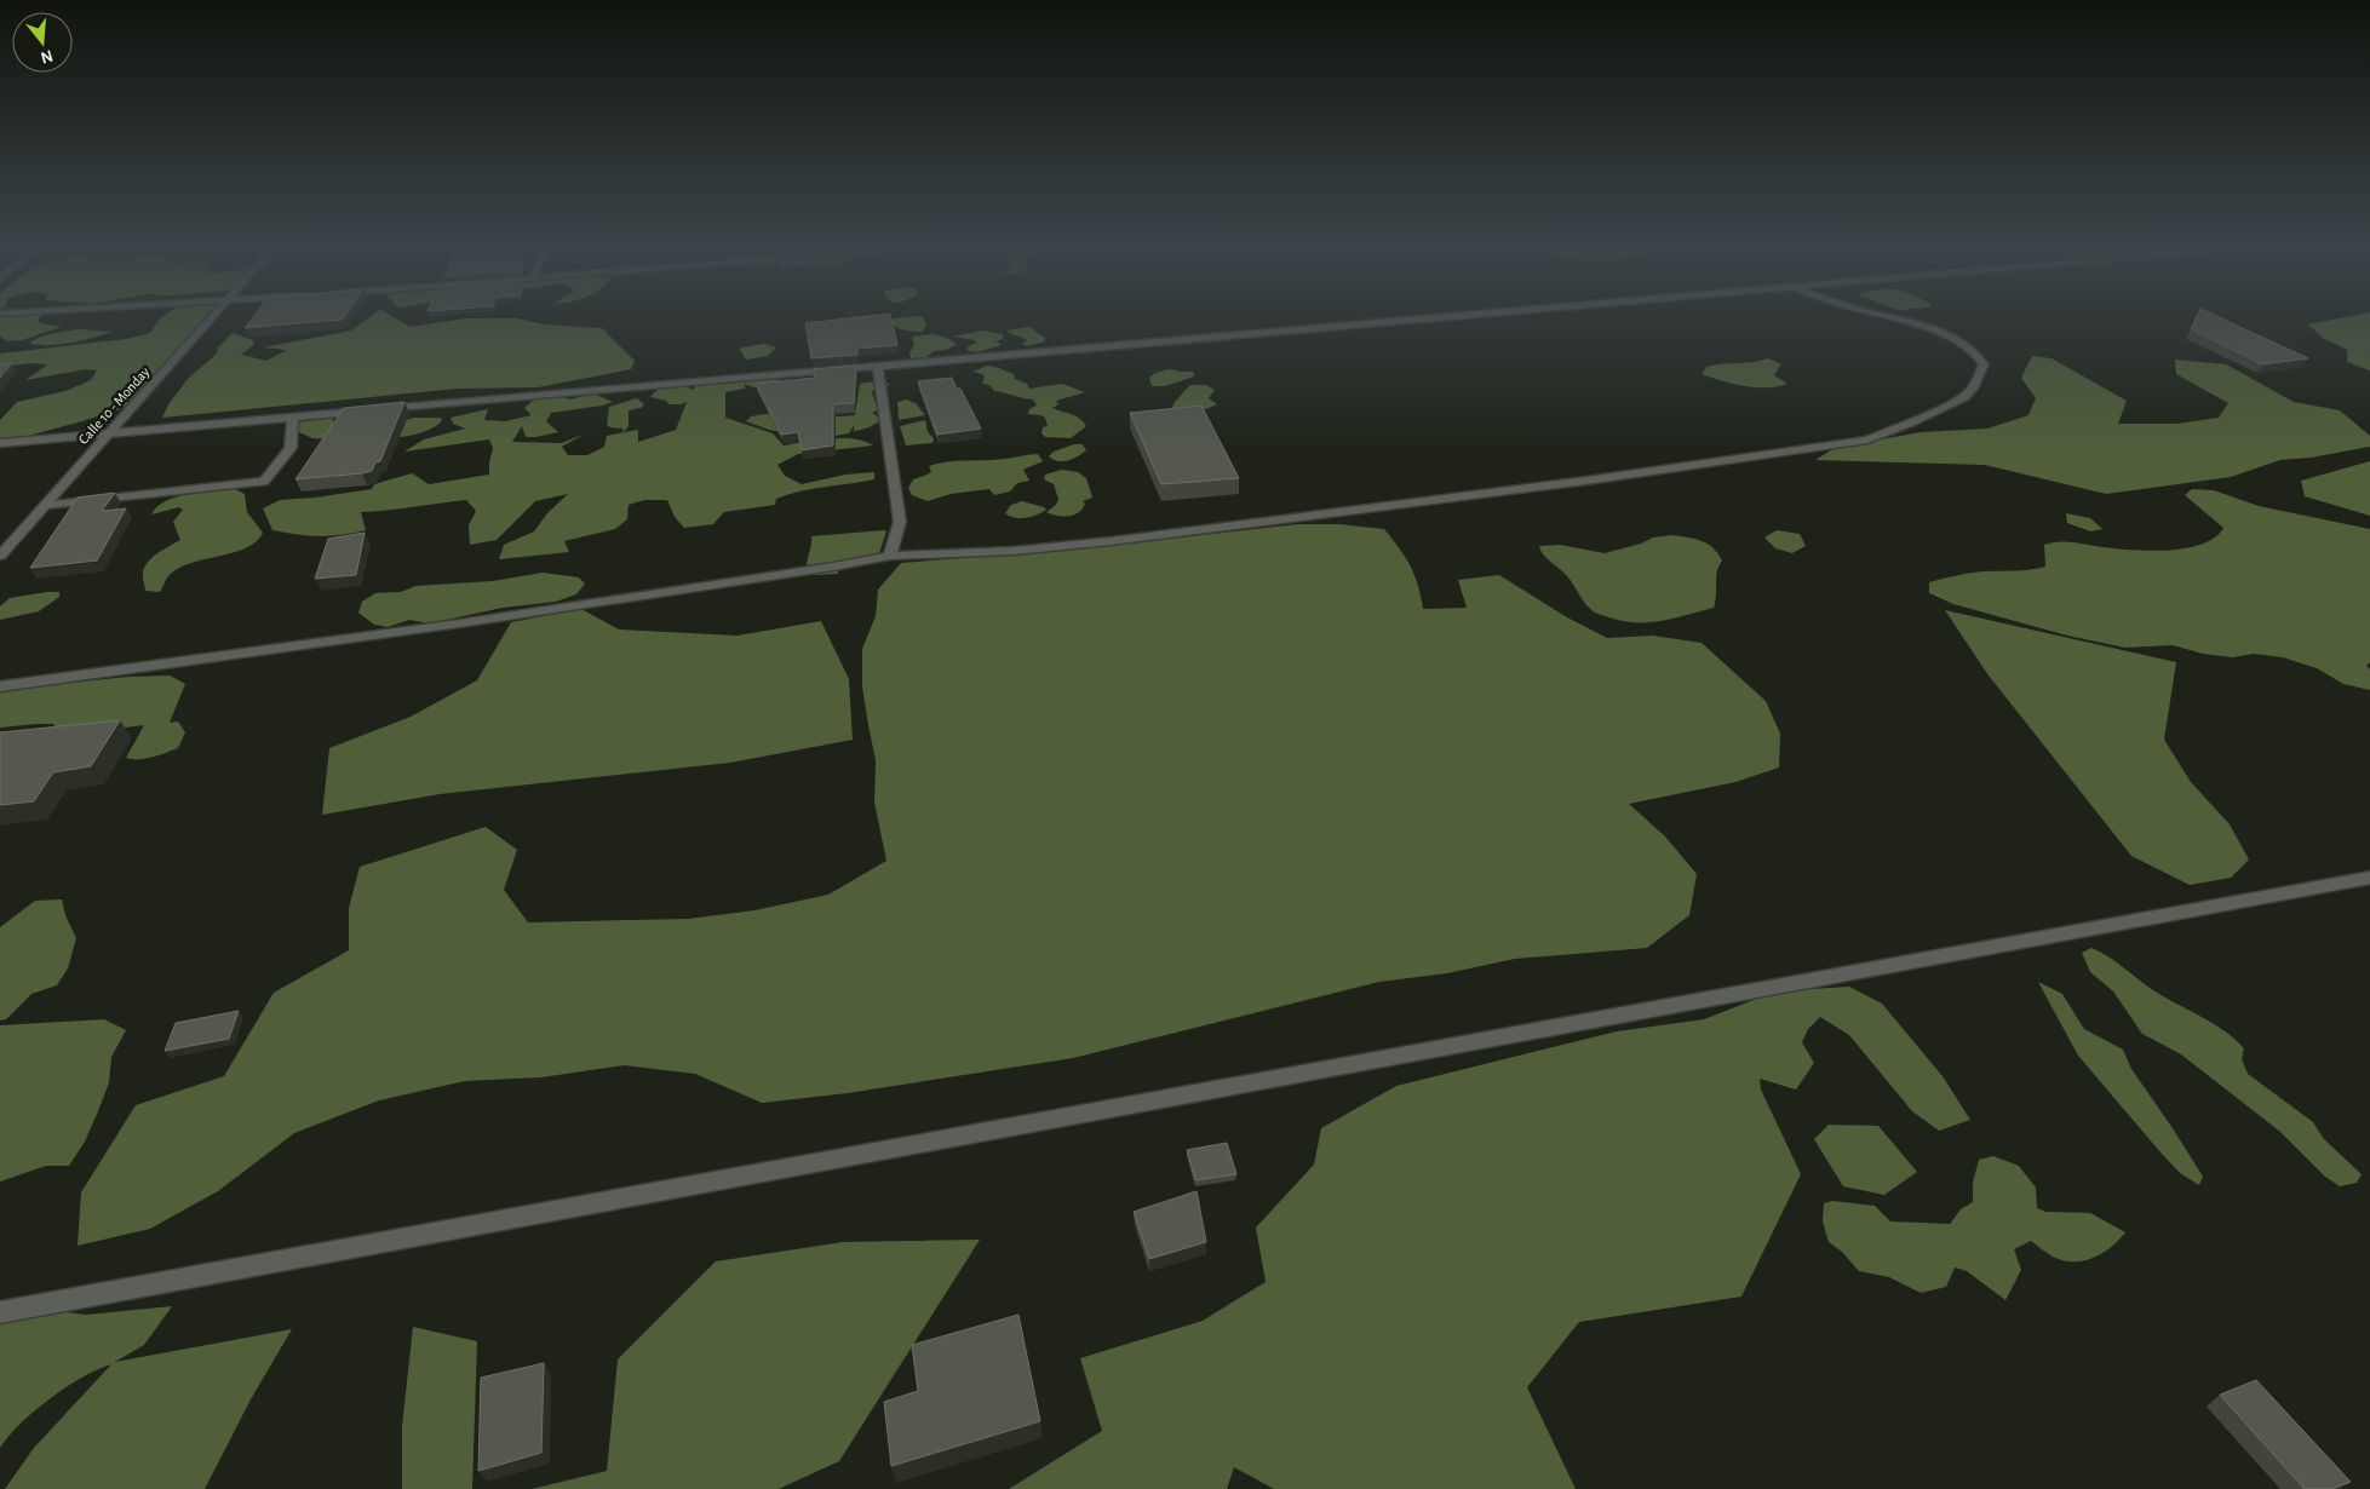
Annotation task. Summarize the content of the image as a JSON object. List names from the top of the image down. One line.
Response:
{"streets":{"street":["Calle 10 - Monday"]},"north":"bottom"}
